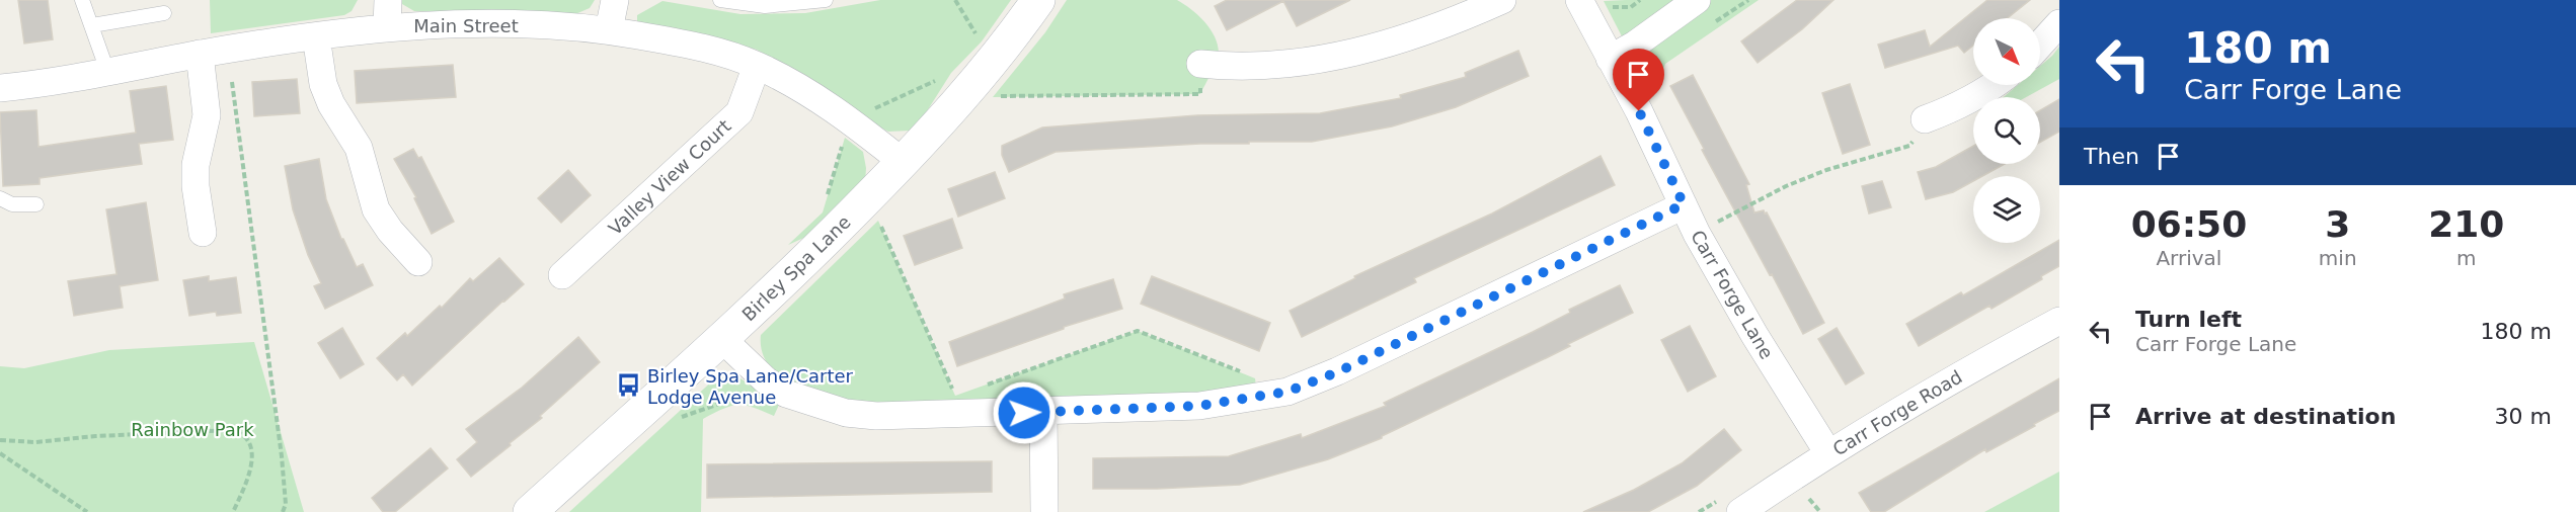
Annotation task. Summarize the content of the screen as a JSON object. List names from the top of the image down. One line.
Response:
{"streets":{"street":["Main Street","Valley View Court","Birley Spa Lane","Carr Forge Lane","Carr Forge Road"]},"crossings":[["Main Street","Valley View Court"],["Main Street","Birley Spa Lane"],["Carr Forge Lane","Carr Forge Road"]],"parks":["Rainbow Park"],"places":{"bus stop":["Birley Spa Lane/Carter Lodge Avenue"]},"north":"bottom right","page":{"turn":["180 m","Carr Forge Lane"],"then":"Then","eta":["06:50","Arrival","3","min","210","m"],"list":[{"name":"Turn left","note":"Carr Forge Lane","value":"180 m"},{"name":"Arrive at destination","value":"30 m"}]}}
